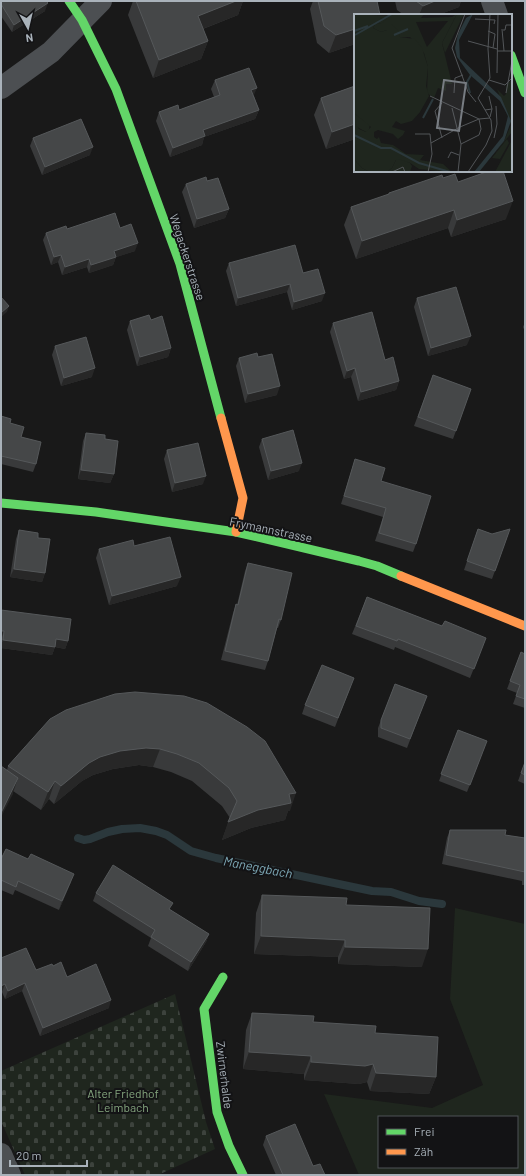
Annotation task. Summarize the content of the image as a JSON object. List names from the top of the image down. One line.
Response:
{"streets":{"street":["Wegackerstrasse","Frymannstrasse","Zwirnerhalde"]},"crossings":[["Wegackerstrasse","Frymannstrasse"]],"water":["Maneggbach"],"parks":["Alter Friedhof Leimbach"],"legend":["Frei","Zäh"],"scale_bar":"20 m","north":"bottom"}
